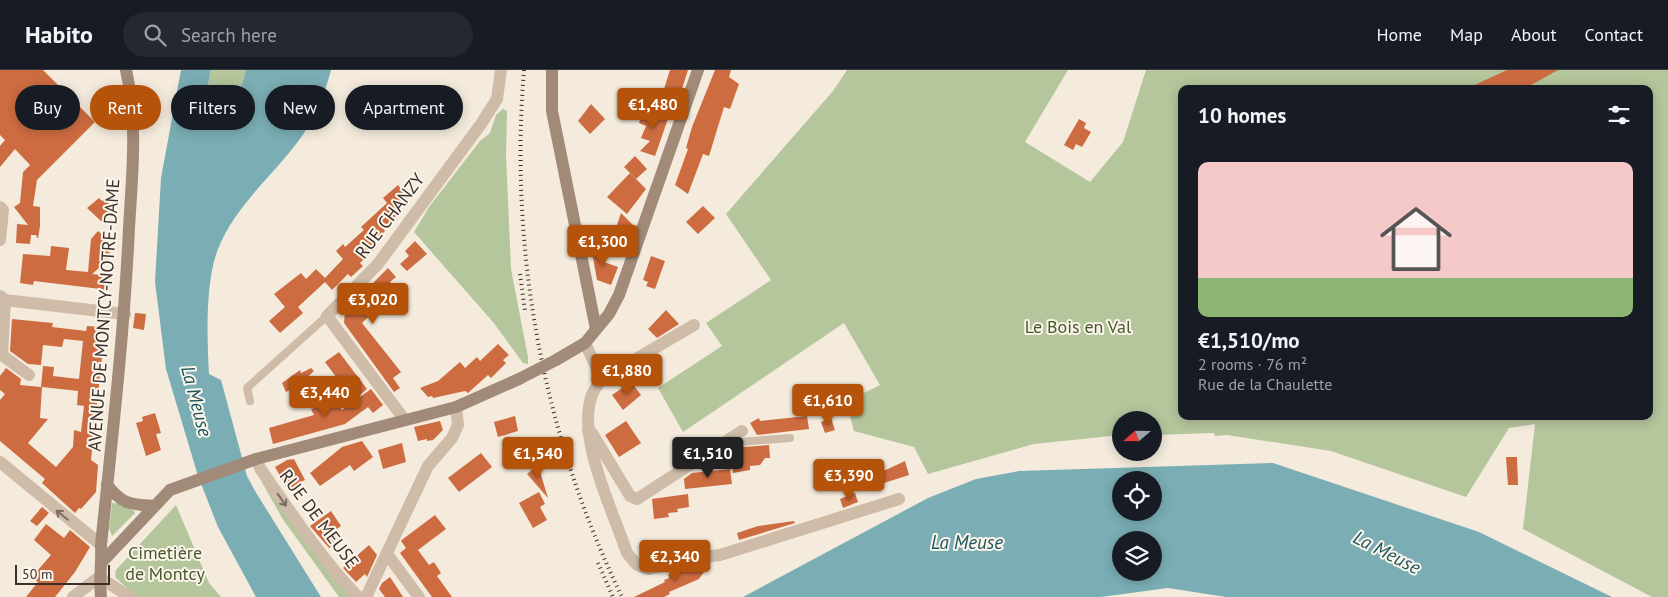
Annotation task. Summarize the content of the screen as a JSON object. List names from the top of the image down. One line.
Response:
{"streets":{"street":["RUE CHANZY","AVENUE DE MONTCY-NOTRE-DAME","RUE DE MEUSE"]},"one_way":["RUE DE MEUSE"],"water":["La Meuse"],"parks":["Le Bois en Val","Cimetière de Montcy"],"scale_bar":"50 m","north":"left","page":{"header":"Habito","search":"Search here","nav":["Home","Map","About","Contact"],"chip":["Buy","Rent","Filters","New","Apartment"],"heading":"10 homes","price":["€1,480","€1,300","€3,020","€1,880","€3,440","€1,610","€1,540","€1,510","€3,390","€2,340"],"list":[{"name":"€1,510/mo","note":"2 rooms · 76 m² · Rue de la Chaulette"}],"scale":"50 m"}}
